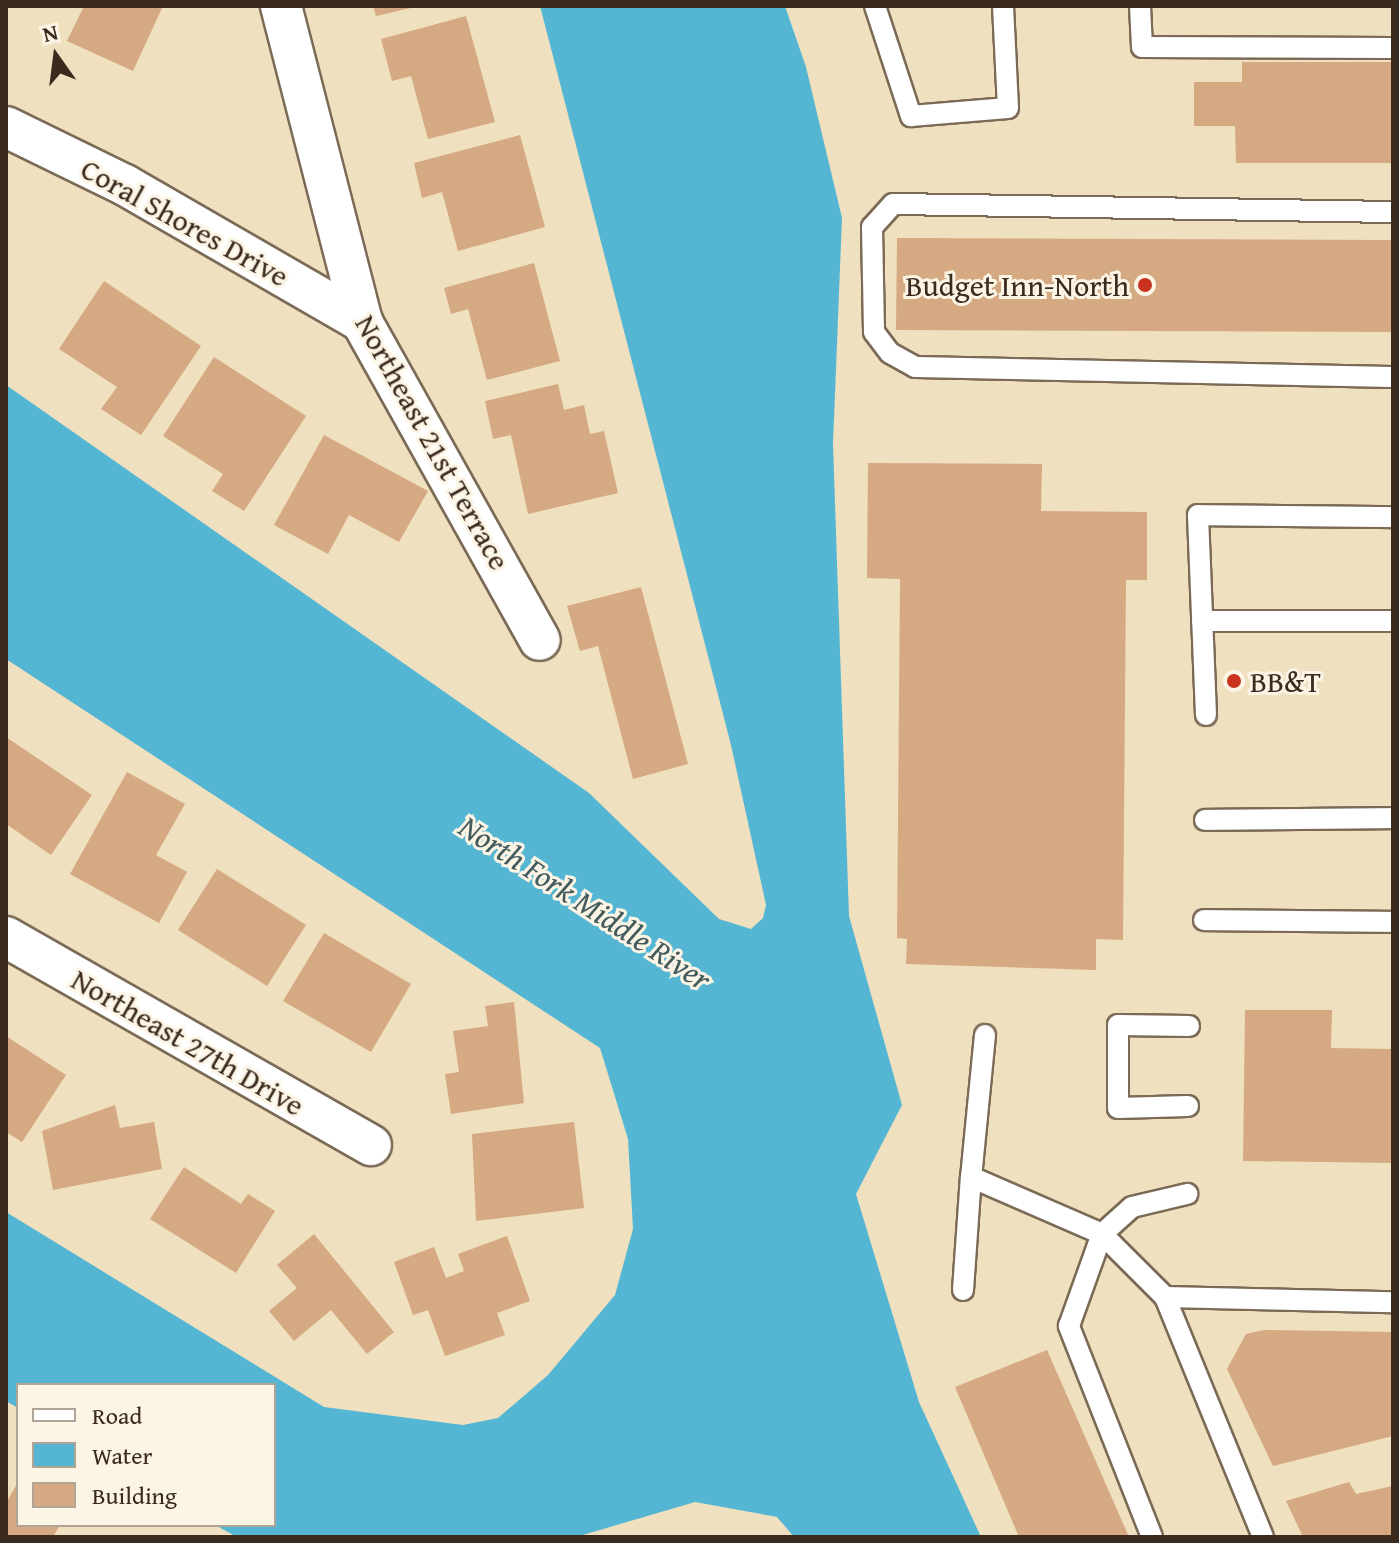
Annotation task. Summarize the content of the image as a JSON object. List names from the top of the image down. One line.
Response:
{"streets":{"street":["Coral Shores Drive","Northeast 21st Terrace","Northeast 27th Drive"]},"crossings":[["Coral Shores Drive","Northeast 21st Terrace"]],"water":["North Fork Middle River"],"places":["Budget Inn-North","BB&T"],"legend":["Road","Water","Building"],"north":"top"}
